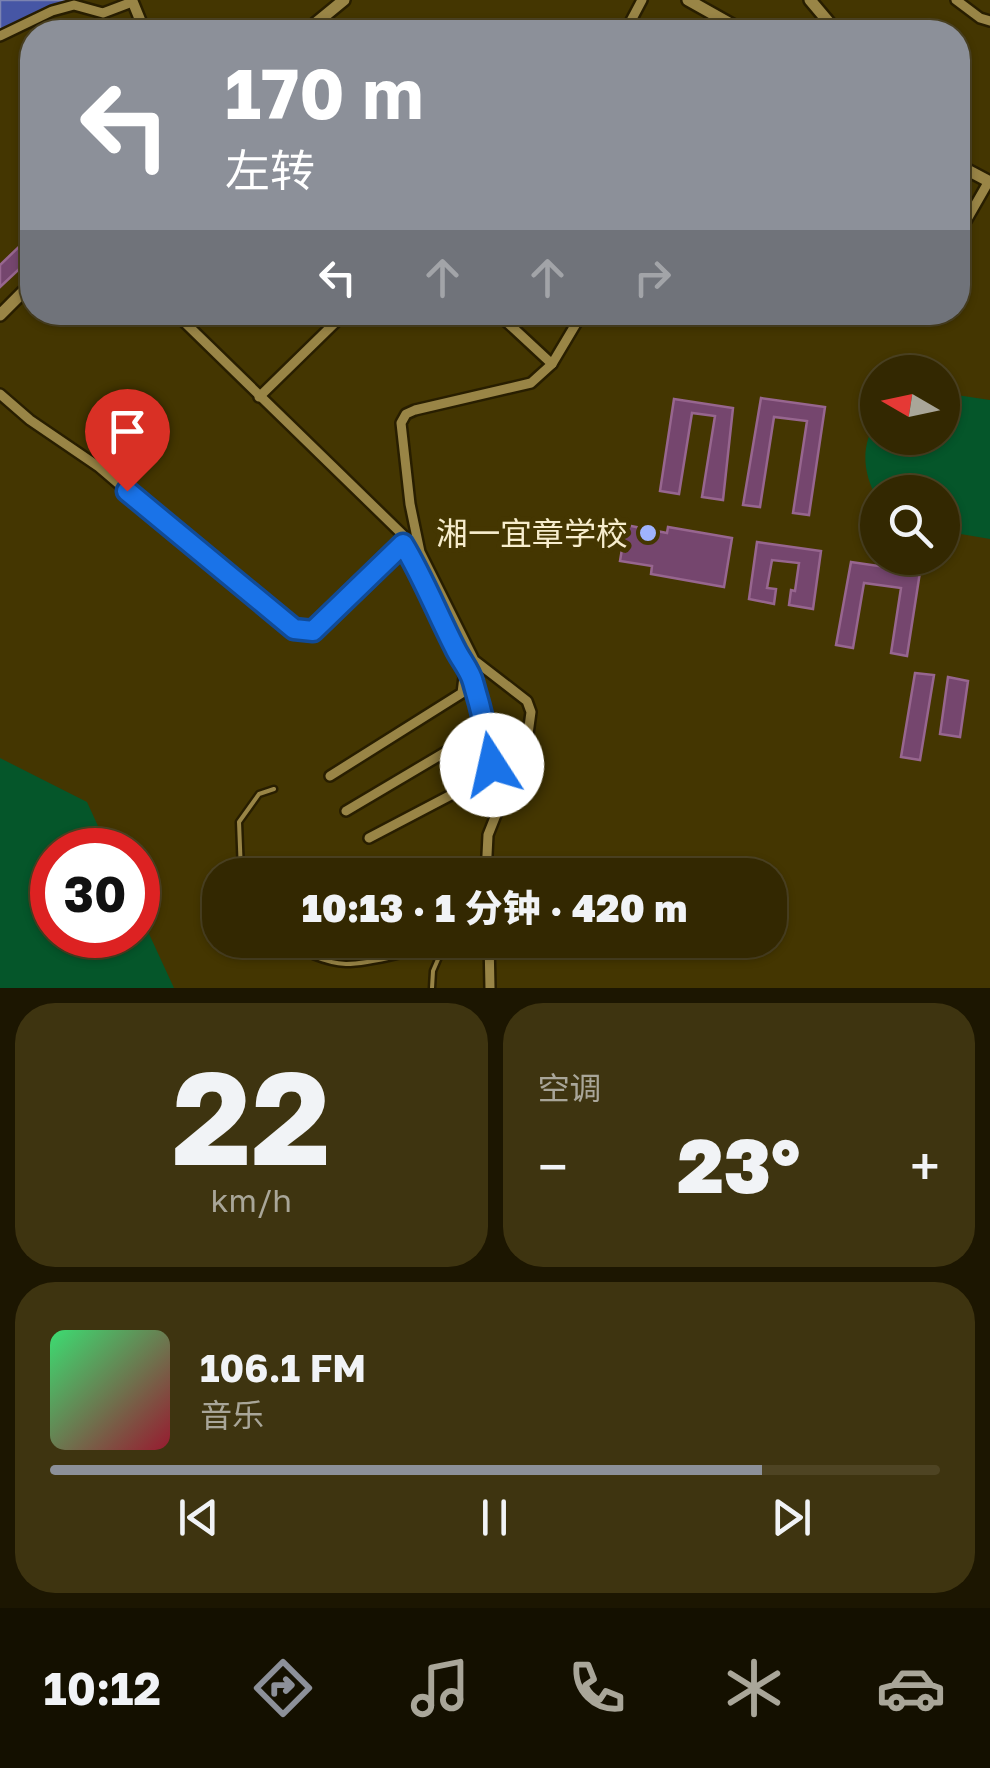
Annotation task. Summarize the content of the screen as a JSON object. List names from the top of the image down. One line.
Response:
{"places":["湘一宜章学校"],"north":"left","page":{"turn":["170 m","左转"],"limit":"30","trip":"10:13 · 1 分钟 · 420 m","tile":[["22","km/h"],"空调"],"heat":["−","23°","+"],"song":["106.1 FM","音乐"],"tabs":"10:12"}}
